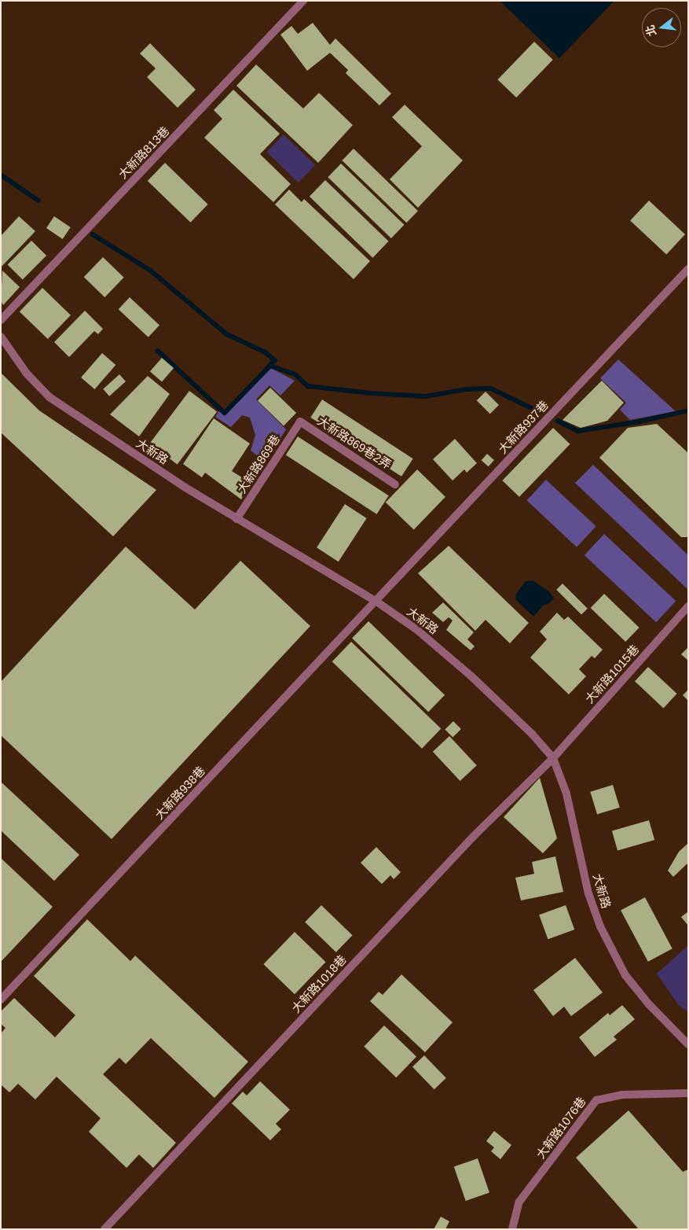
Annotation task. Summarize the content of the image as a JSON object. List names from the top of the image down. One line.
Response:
{"streets":{"street":["大新路813巷","大新路937巷","大新路869巷2弄","大新路","大新路869巷","大新路1015巷","大新路938巷","大新路1018巷","大新路1076巷"]},"crossings":[["大新路937巷","大新路"],["大新路937巷","大新路938巷"],["大新路869巷2弄","大新路869巷"],["大新路","大新路869巷"],["大新路","大新路1015巷"],["大新路","大新路938巷"],["大新路","大新路1018巷"],["大新路1015巷","大新路1018巷"]],"north":"left"}
